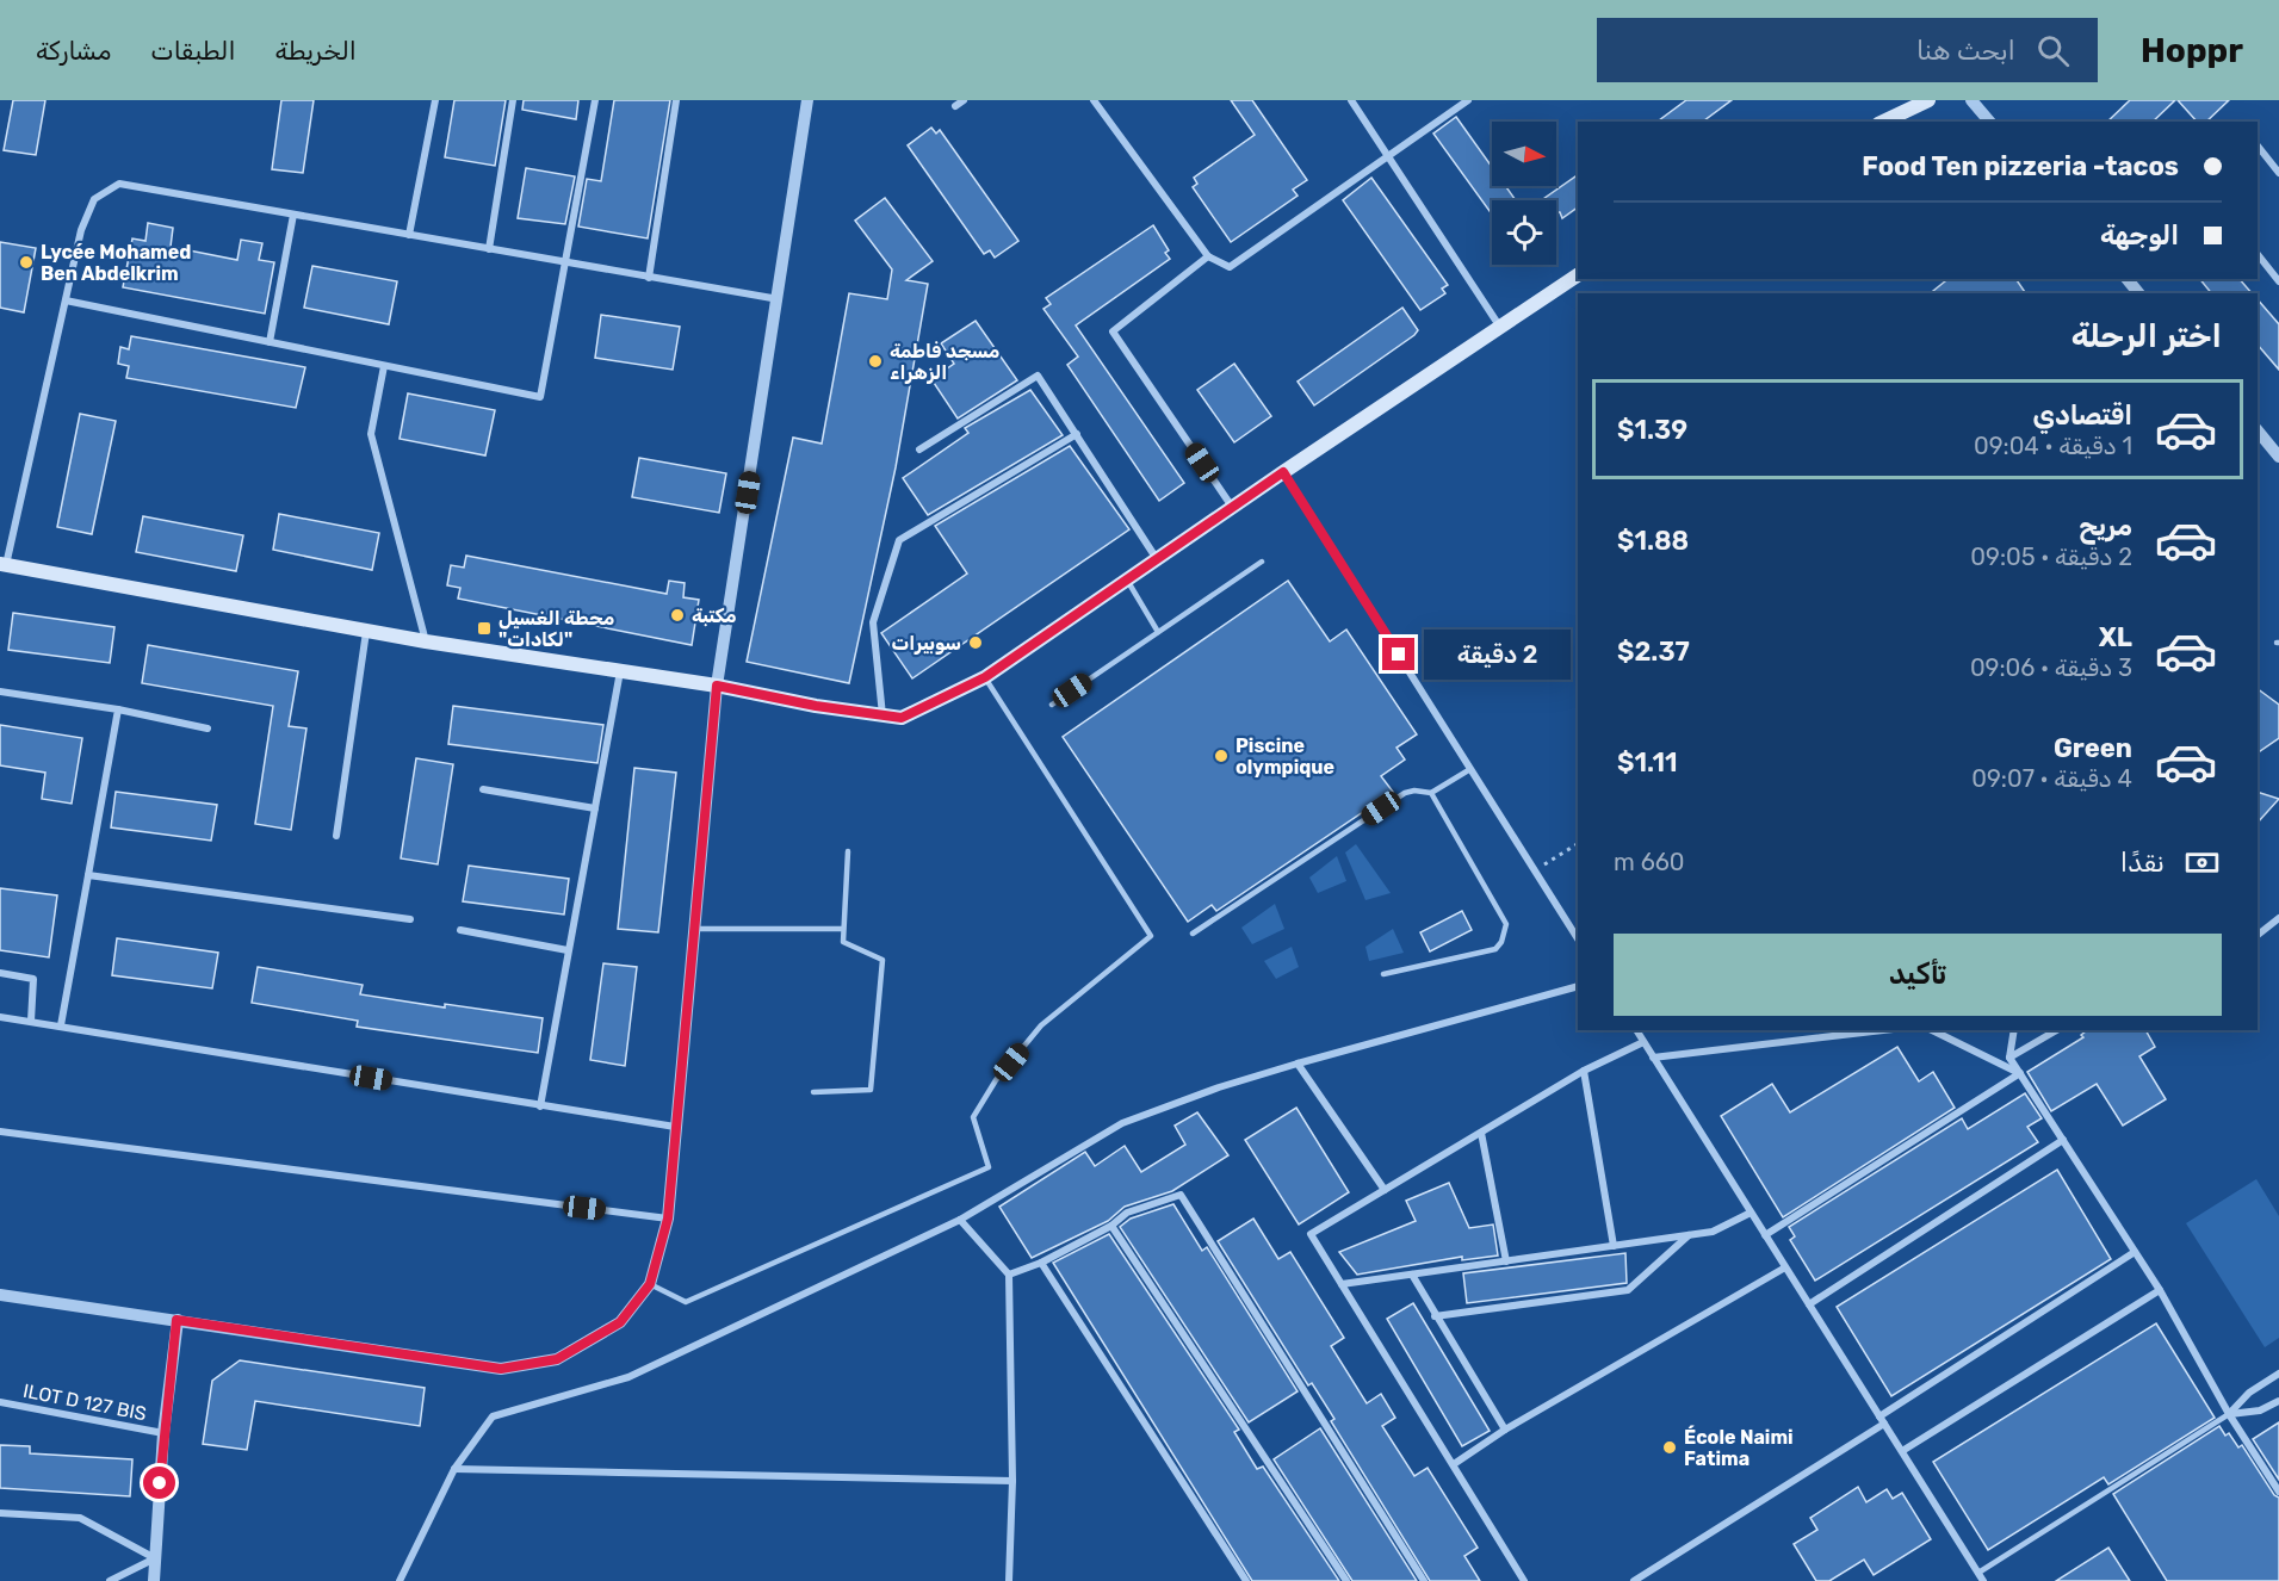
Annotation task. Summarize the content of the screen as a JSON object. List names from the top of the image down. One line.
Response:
{"streets":{"street":["ILOT D 127 BIS"]},"places":{"other":["Lycée Mohamed Ben Abdelkrim","مسجد فاطمة الزهراء","مكتبة","سوبيرات","Piscine olympique","École Naimi Fatima"],"transit":["محطة الغسيل \"لكادات\""]},"north":"right","page":{"header":"Hoppr","search":"ابحث هنا","nav":["الخريطة","الطبقات","مشاركة"],"banner":["Food Ten pizzeria -tacos","الوجهة"],"heading":"اختر الرحلة","list":[{"name":"اقتصادي","note":"1 دقيقة · 09:04","value":"$1.39"},{"name":"مريح","note":"2 دقيقة · 09:05","value":"$1.88"},{"name":"XL","note":"3 دقيقة · 09:06","value":"$2.37"},{"name":"Green","note":"4 دقيقة · 09:07","value":"$1.11"}],"bubble":"2 دقيقة","pay":["نقدًا","660 m"],"buttons":"تأكيد"}}
